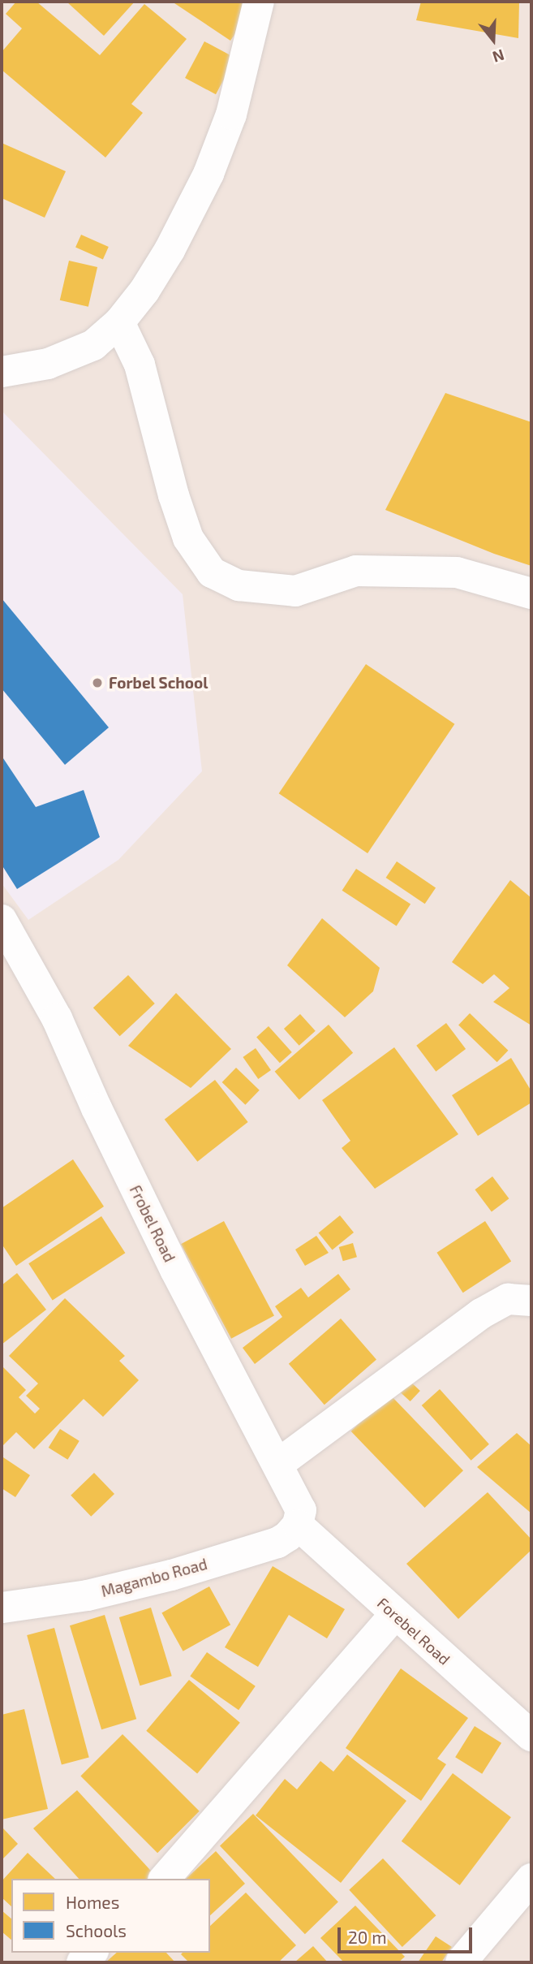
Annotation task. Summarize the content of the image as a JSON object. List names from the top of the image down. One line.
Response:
{"streets":{"street":["Frobel Road","Magambo Road","Forebel Road"]},"crossings":[["Frobel Road","Magambo Road"],["Frobel Road","Forebel Road"],["Magambo Road","Forebel Road"]],"places":["Forbel School"],"legend":["Homes","Schools"],"scale_bar":"20 m","north":"bottom"}
